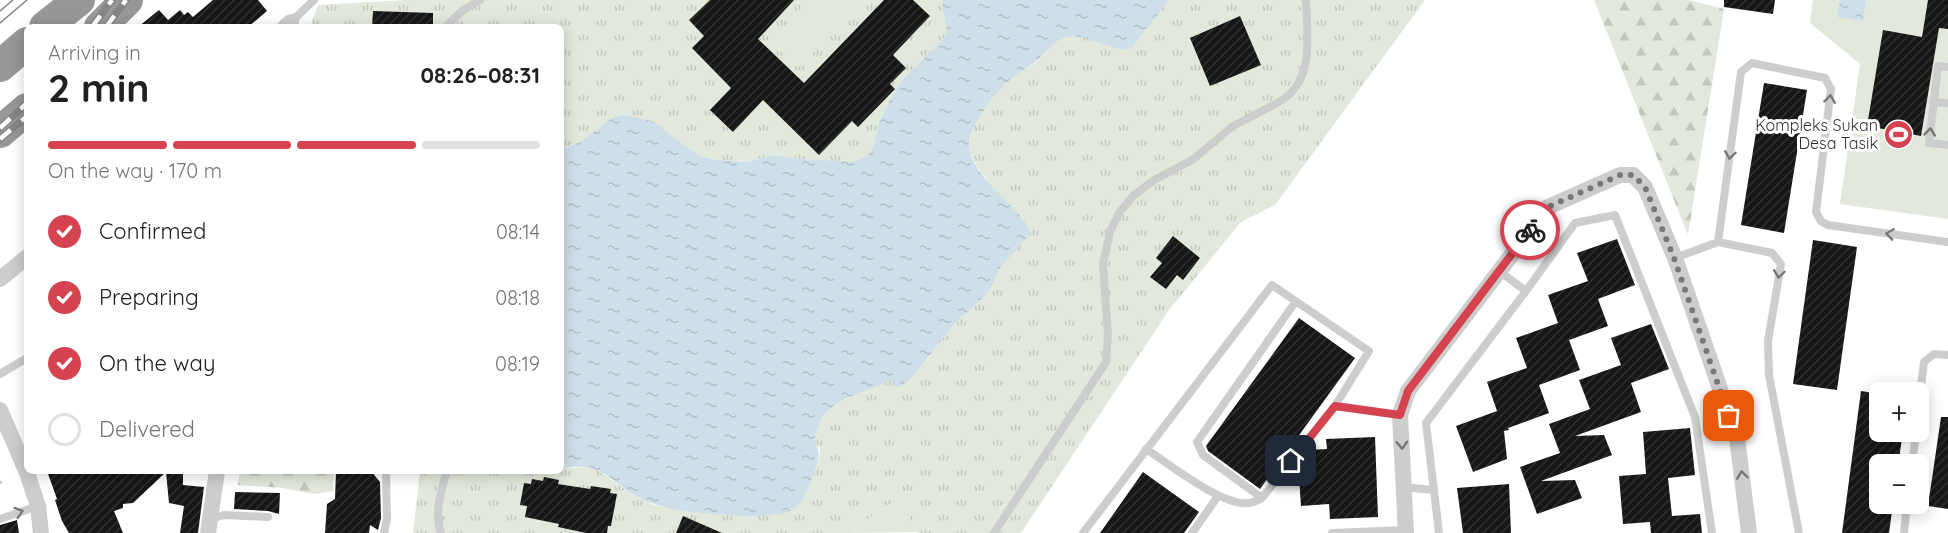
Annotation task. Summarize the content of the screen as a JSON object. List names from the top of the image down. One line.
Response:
{"places":{"sports":["Kompleks Sukan Desa Tasik"]},"page":{"heading":["2 min","Arriving in","08:26–08:31"],"bar":"On the way · 170 m","list":[["Confirmed","08:14"],["Preparing","08:18"],["On the way","08:19"],"Delivered"],"map_buttons":["+","−"]}}
